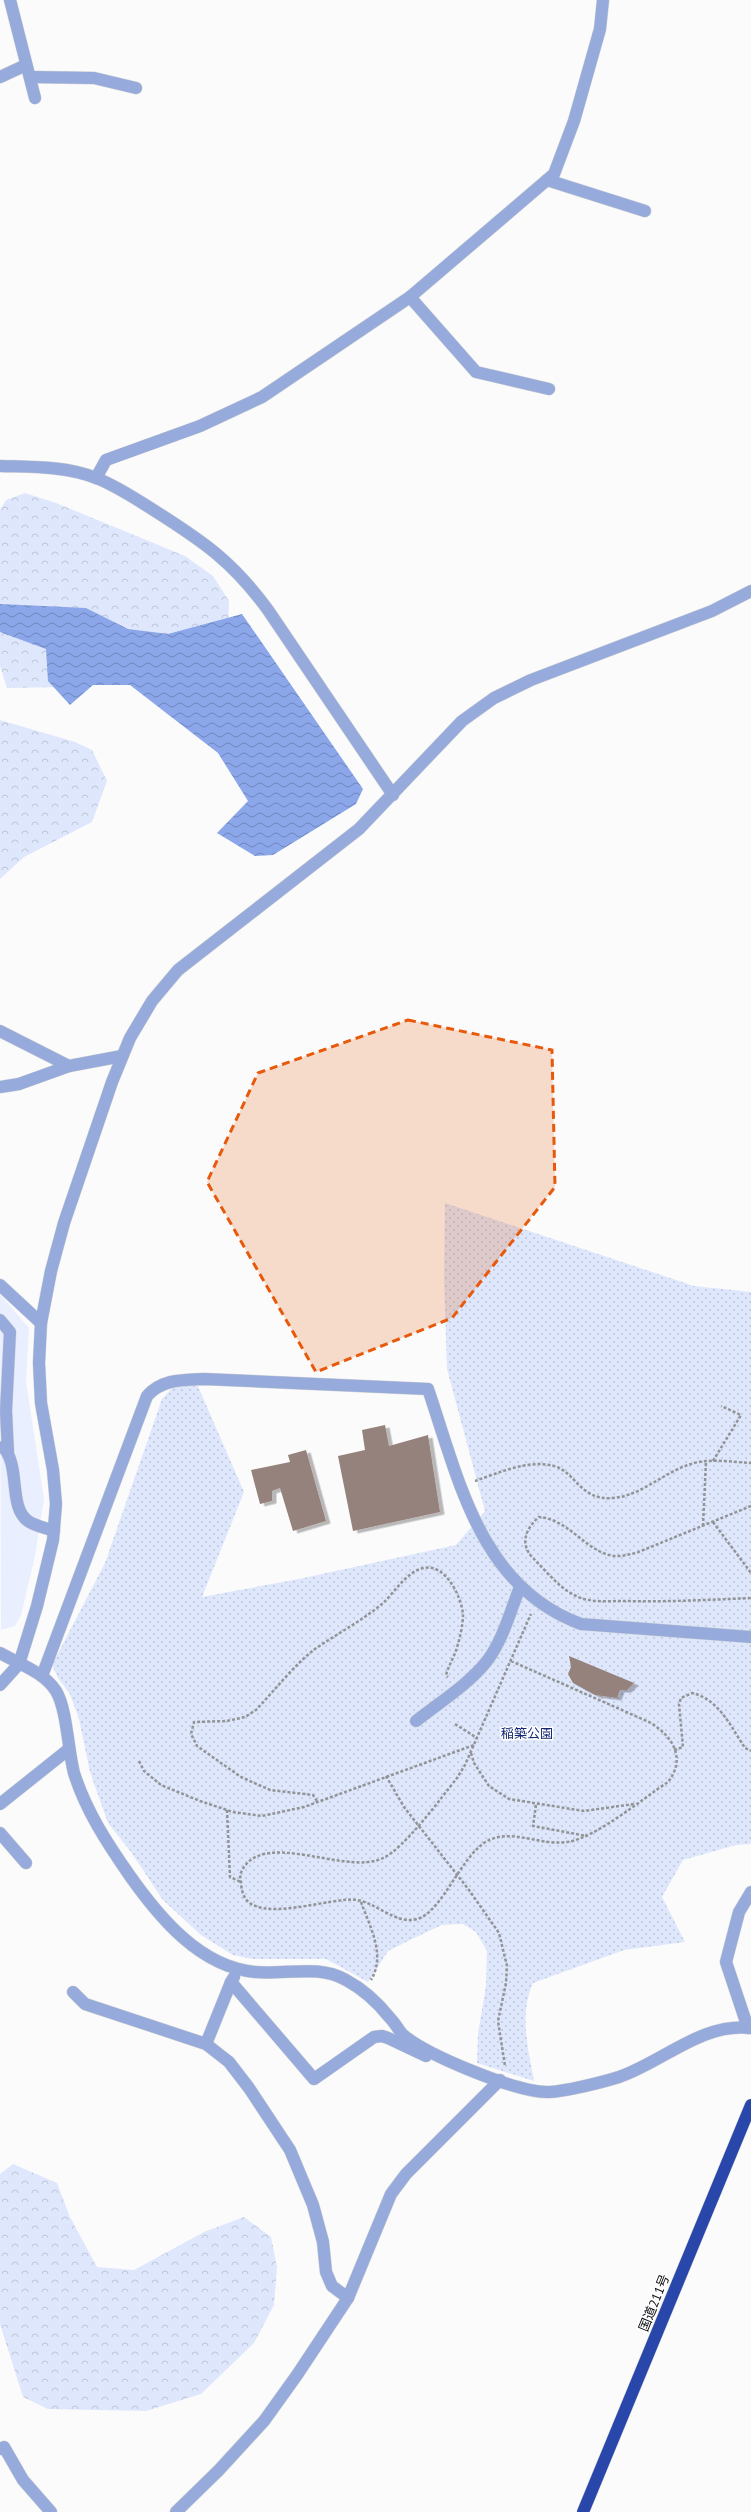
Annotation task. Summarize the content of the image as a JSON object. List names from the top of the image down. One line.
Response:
{"streets":{"highway":["国道211号"]},"parks":["稲築公園"]}
